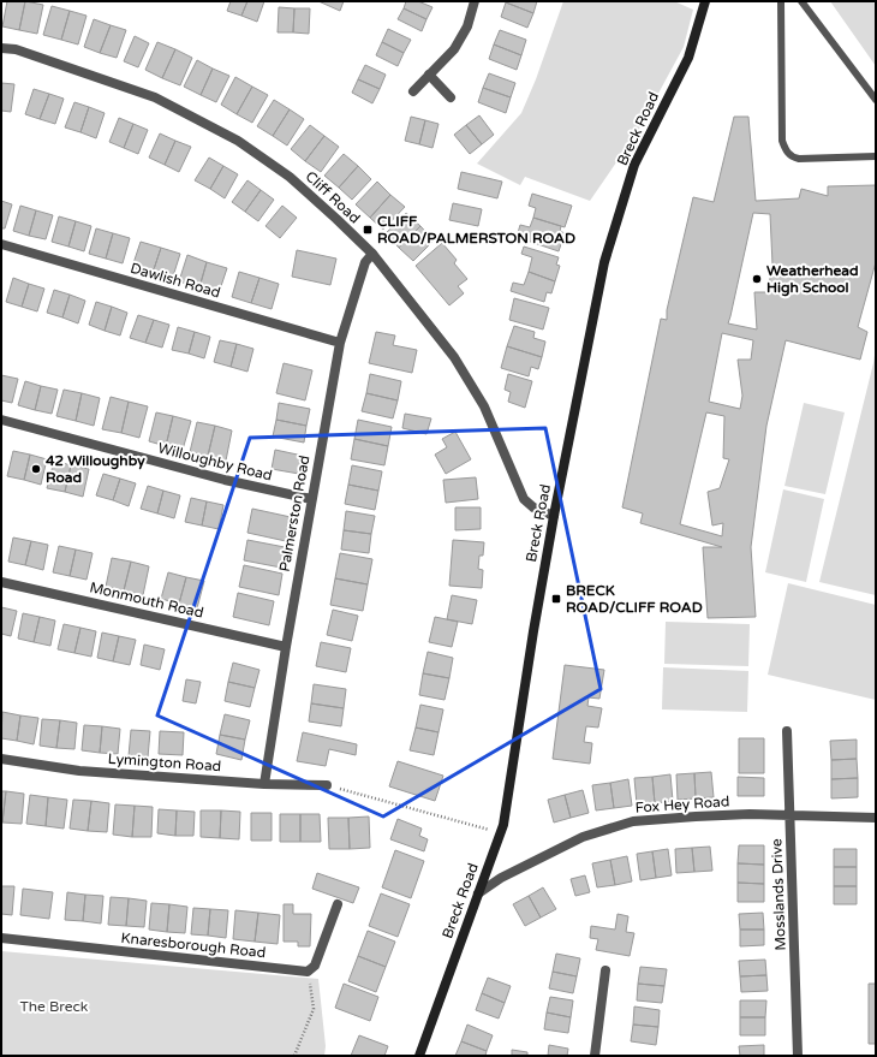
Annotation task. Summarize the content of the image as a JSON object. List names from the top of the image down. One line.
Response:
{"streets":{"main road":["Breck Road"],"street":["Cliff Road","Dawlish Road","Willoughby Road","Palmerston Road","Monmouth Road","Lymington Road","Fox Hey Road","Mosslands Drive","Knaresborough Road"]},"crossings":[["Breck Road","Cliff Road"],["Breck Road","Fox Hey Road"],["Cliff Road","Palmerston Road"],["Dawlish Road","Palmerston Road"],["Willoughby Road","Palmerston Road"],["Palmerston Road","Monmouth Road"],["Palmerston Road","Lymington Road"],["Fox Hey Road","Mosslands Drive"]],"parks":["The Breck"],"places":{"transit":["CLIFF ROAD/PALMERSTON ROAD","BRECK ROAD/CLIFF ROAD"],"other":["Weatherhead High School","42 Willoughby Road"]}}
